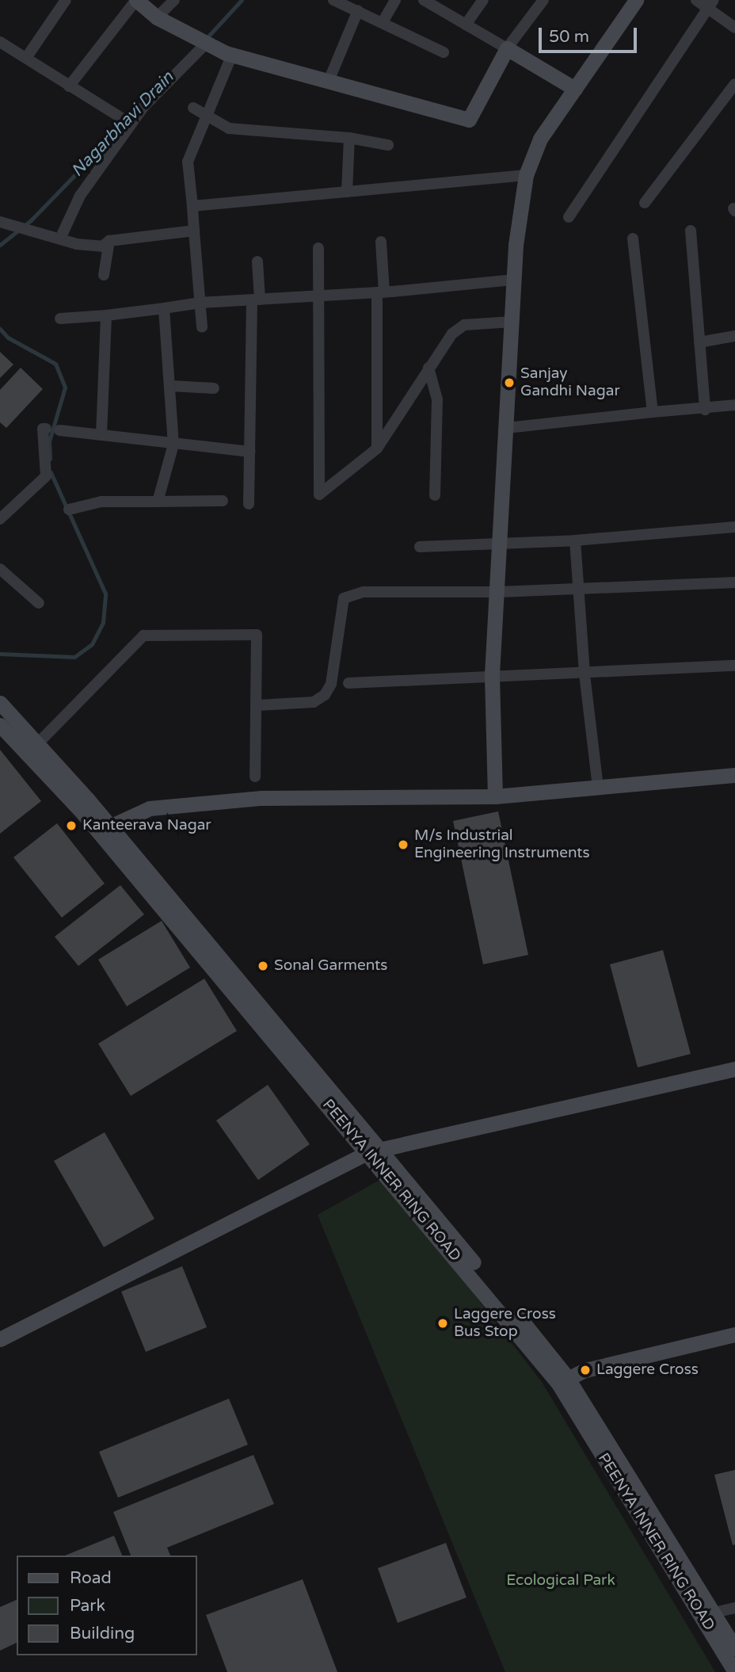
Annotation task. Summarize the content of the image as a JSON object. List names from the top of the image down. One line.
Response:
{"streets":{"street":["PEENYA INNER RING ROAD"]},"water":["Nagarbhavi Drain"],"parks":["Ecological Park"],"places":["Sanjay Gandhi Nagar","Kanteerava Nagar","M/s Industrial Engineering Instruments","Sonal Garments","Laggere Cross Bus Stop","Laggere Cross"],"legend":["Road","Park","Building"],"scale_bar":"50 m"}
